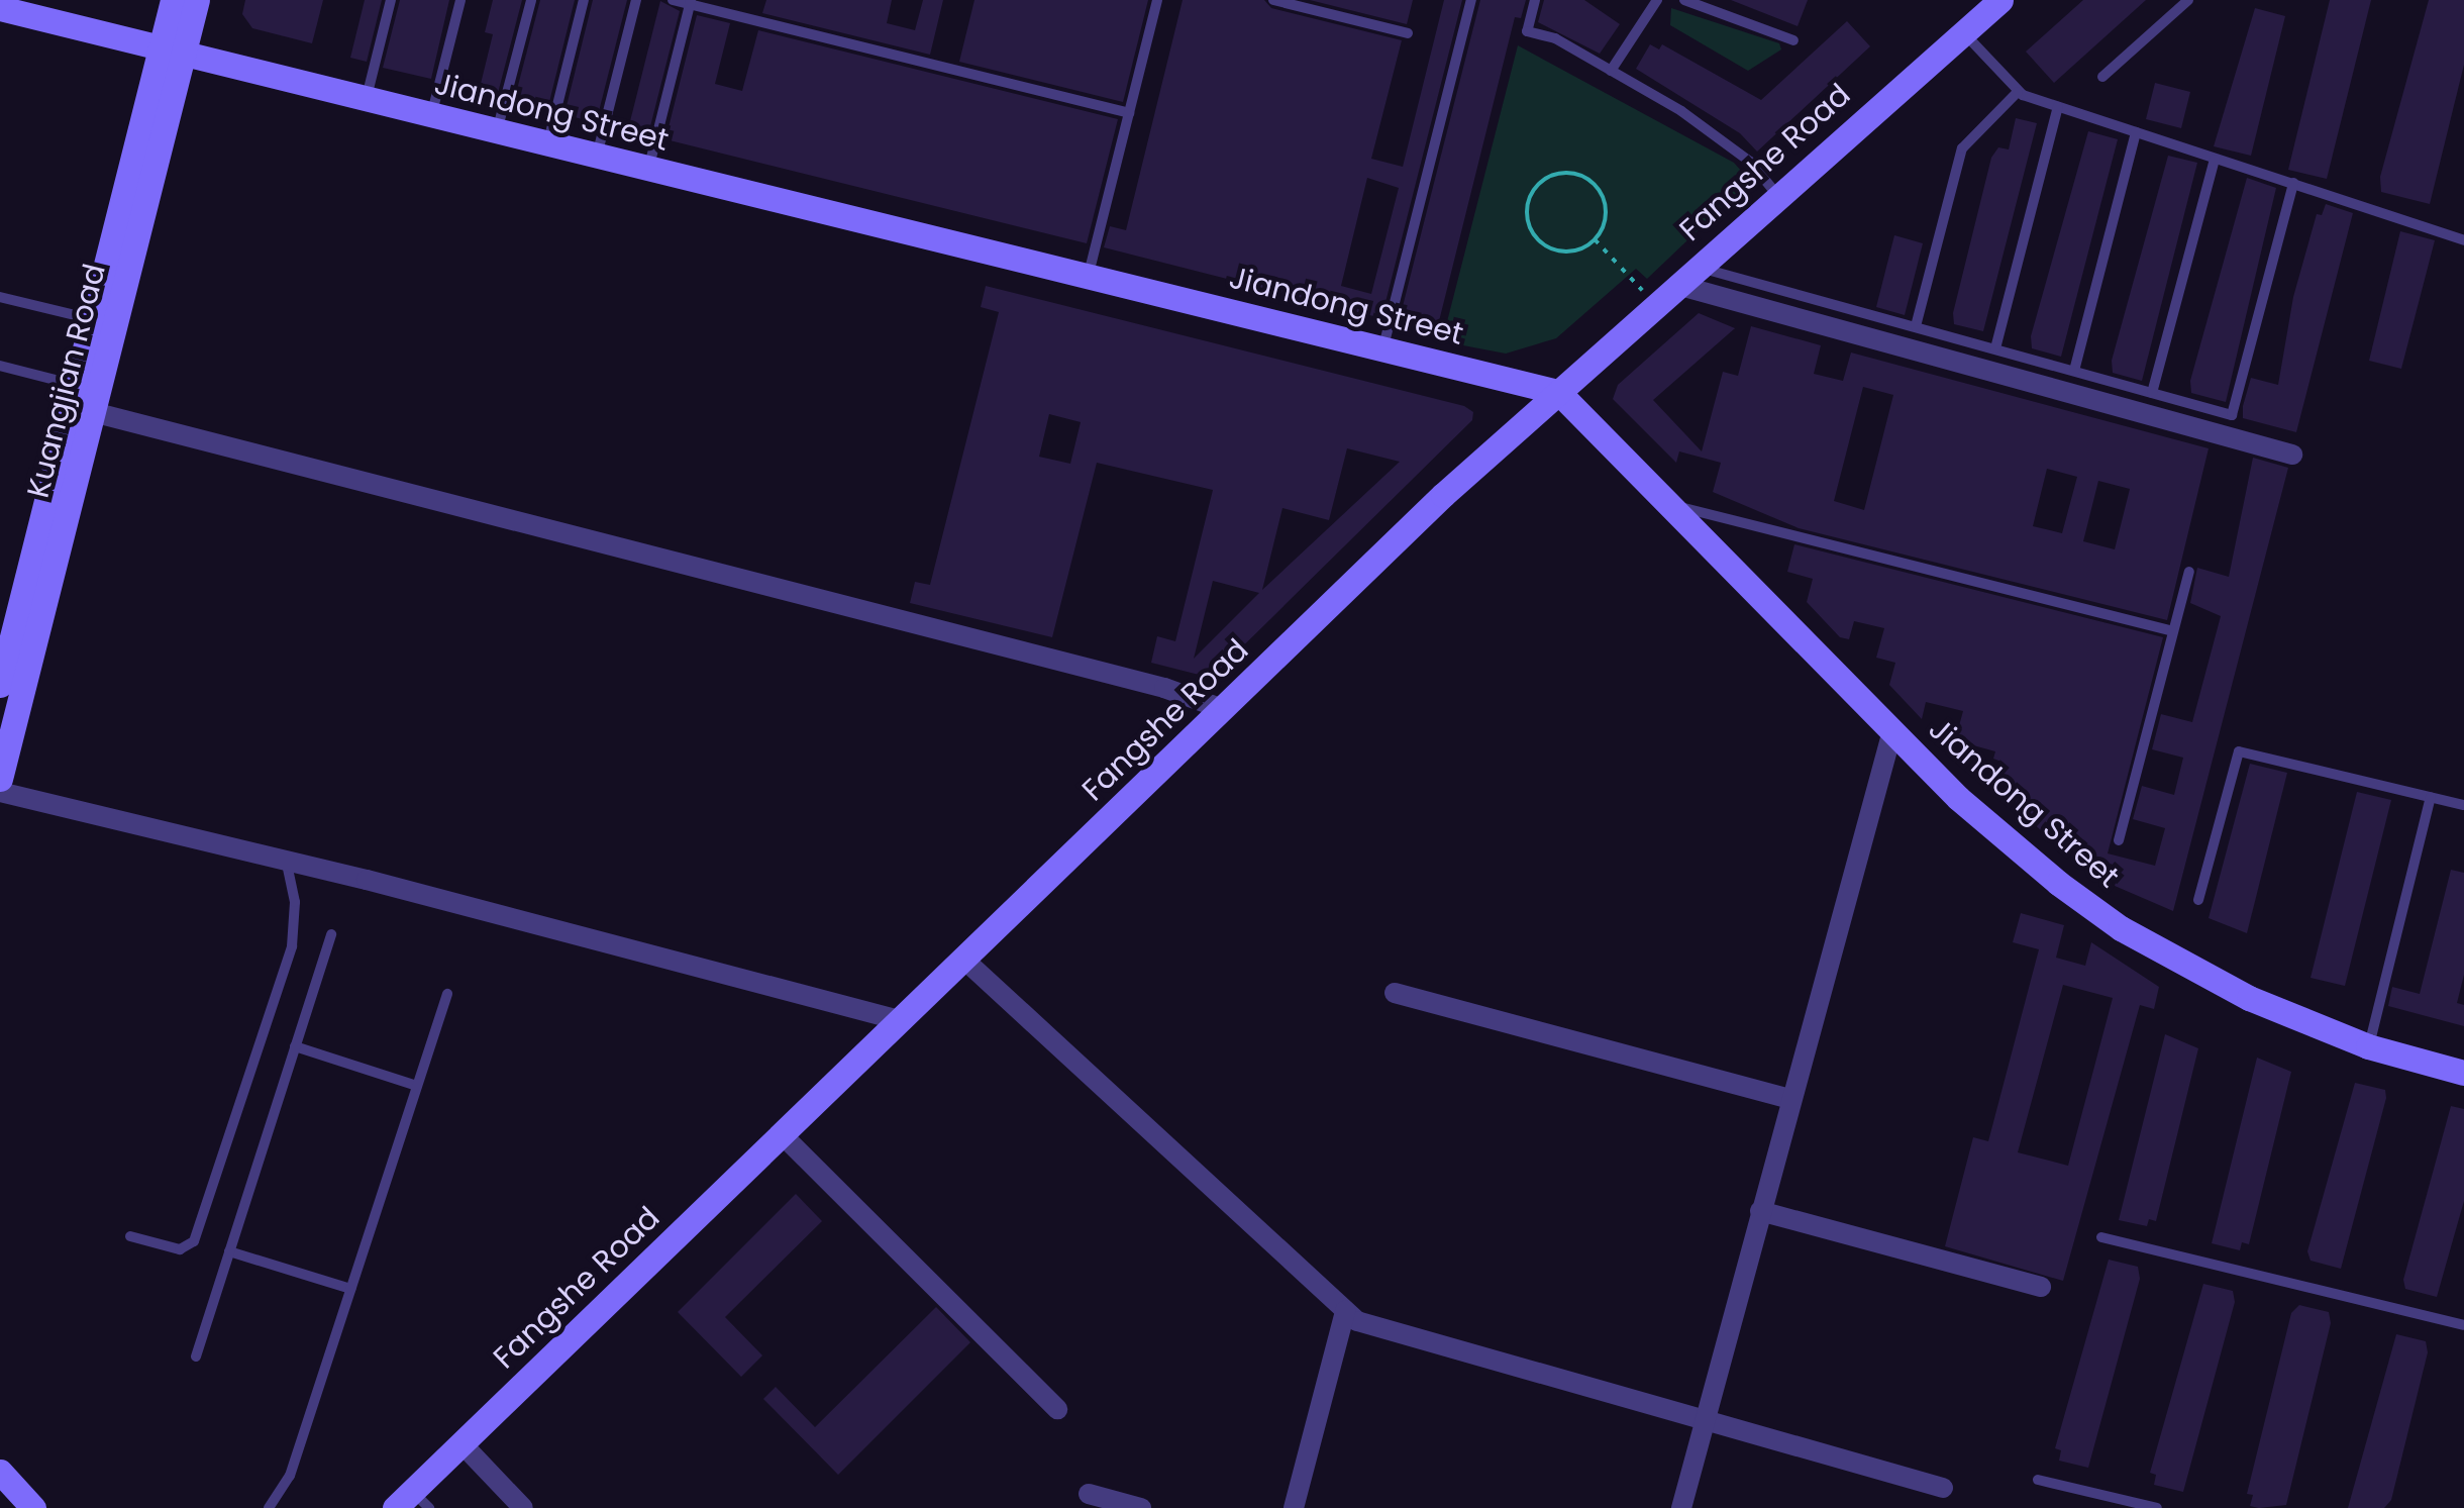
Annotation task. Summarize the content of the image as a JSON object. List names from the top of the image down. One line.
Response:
{"streets":{"street":["Jiandong Street","Fangshe Road","Kuangjian Road"]},"crossings":[["Jiandong Street","Fangshe Road"],["Jiandong Street","Kuangjian Road"]]}
